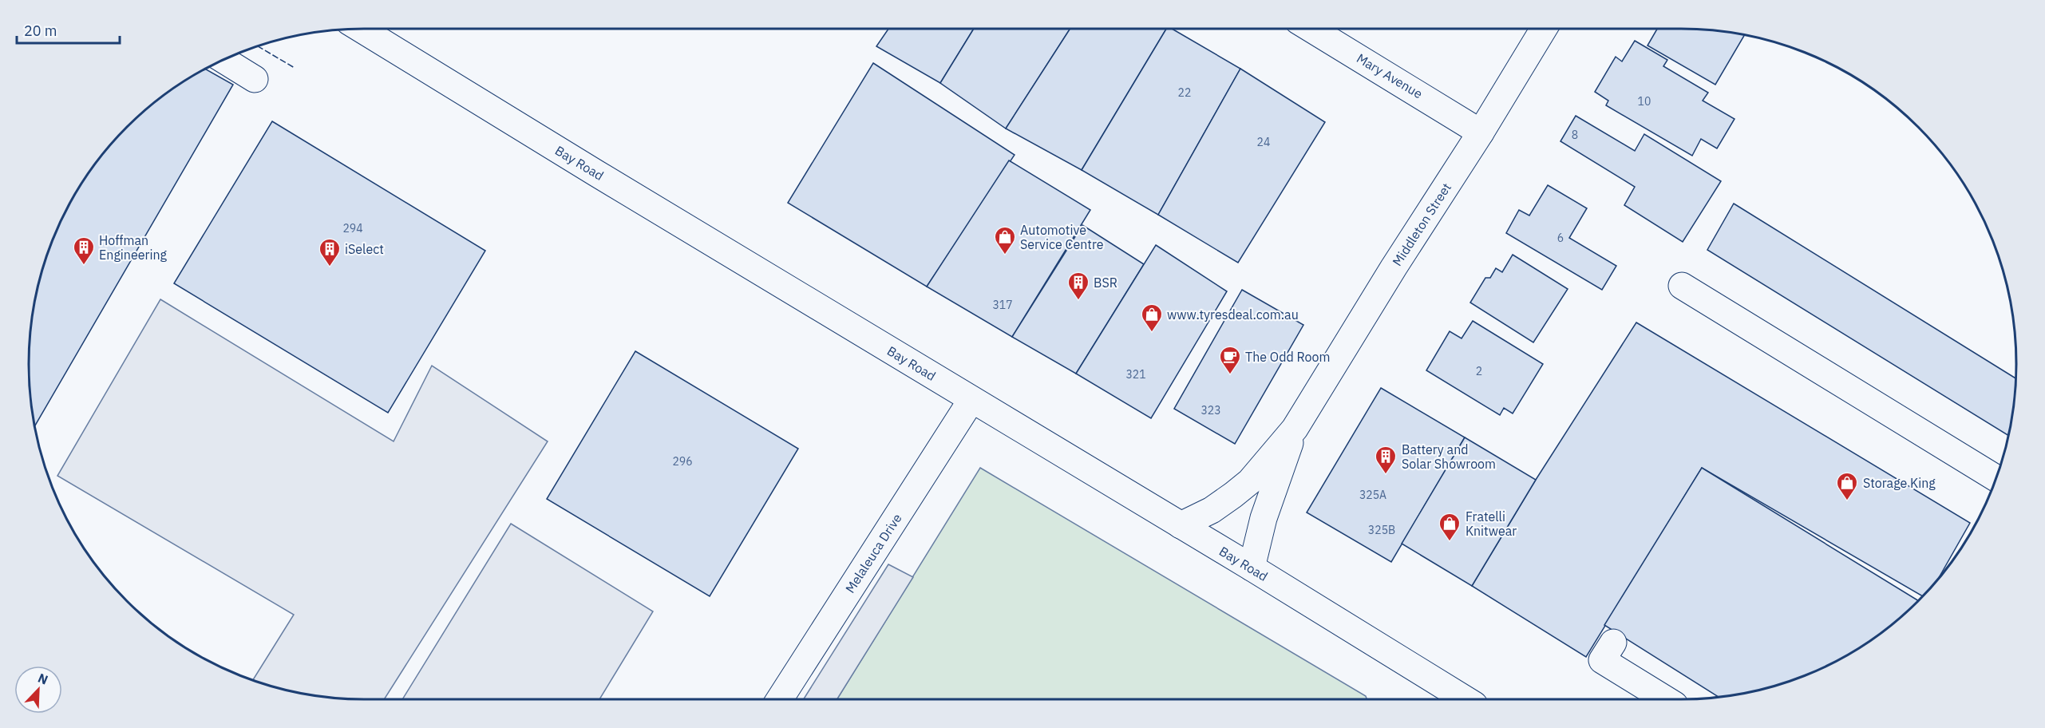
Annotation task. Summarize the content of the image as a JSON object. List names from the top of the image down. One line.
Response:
{"streets":{"main road":["Mary Avenue","Bay Road","Middleton Street","Melaleuca Drive"]},"crossings":[["Mary Avenue","Middleton Street"],["Bay Road","Middleton Street"],["Bay Road","Melaleuca Drive"]],"places":{"shop":["Automotive Service Centre","www.tyresdeal.com.au","Storage King","Fratelli Knitwear"],"building":["Hoffman Engineering","iSelect","BSR","Battery and Solar Showroom"],"cafe":["The Odd Room"]},"house_numbers":["22","10","8","24","294","6","317","2","321","323","296","325A","325B"],"scale_bar":"20 m","north":"top right"}
